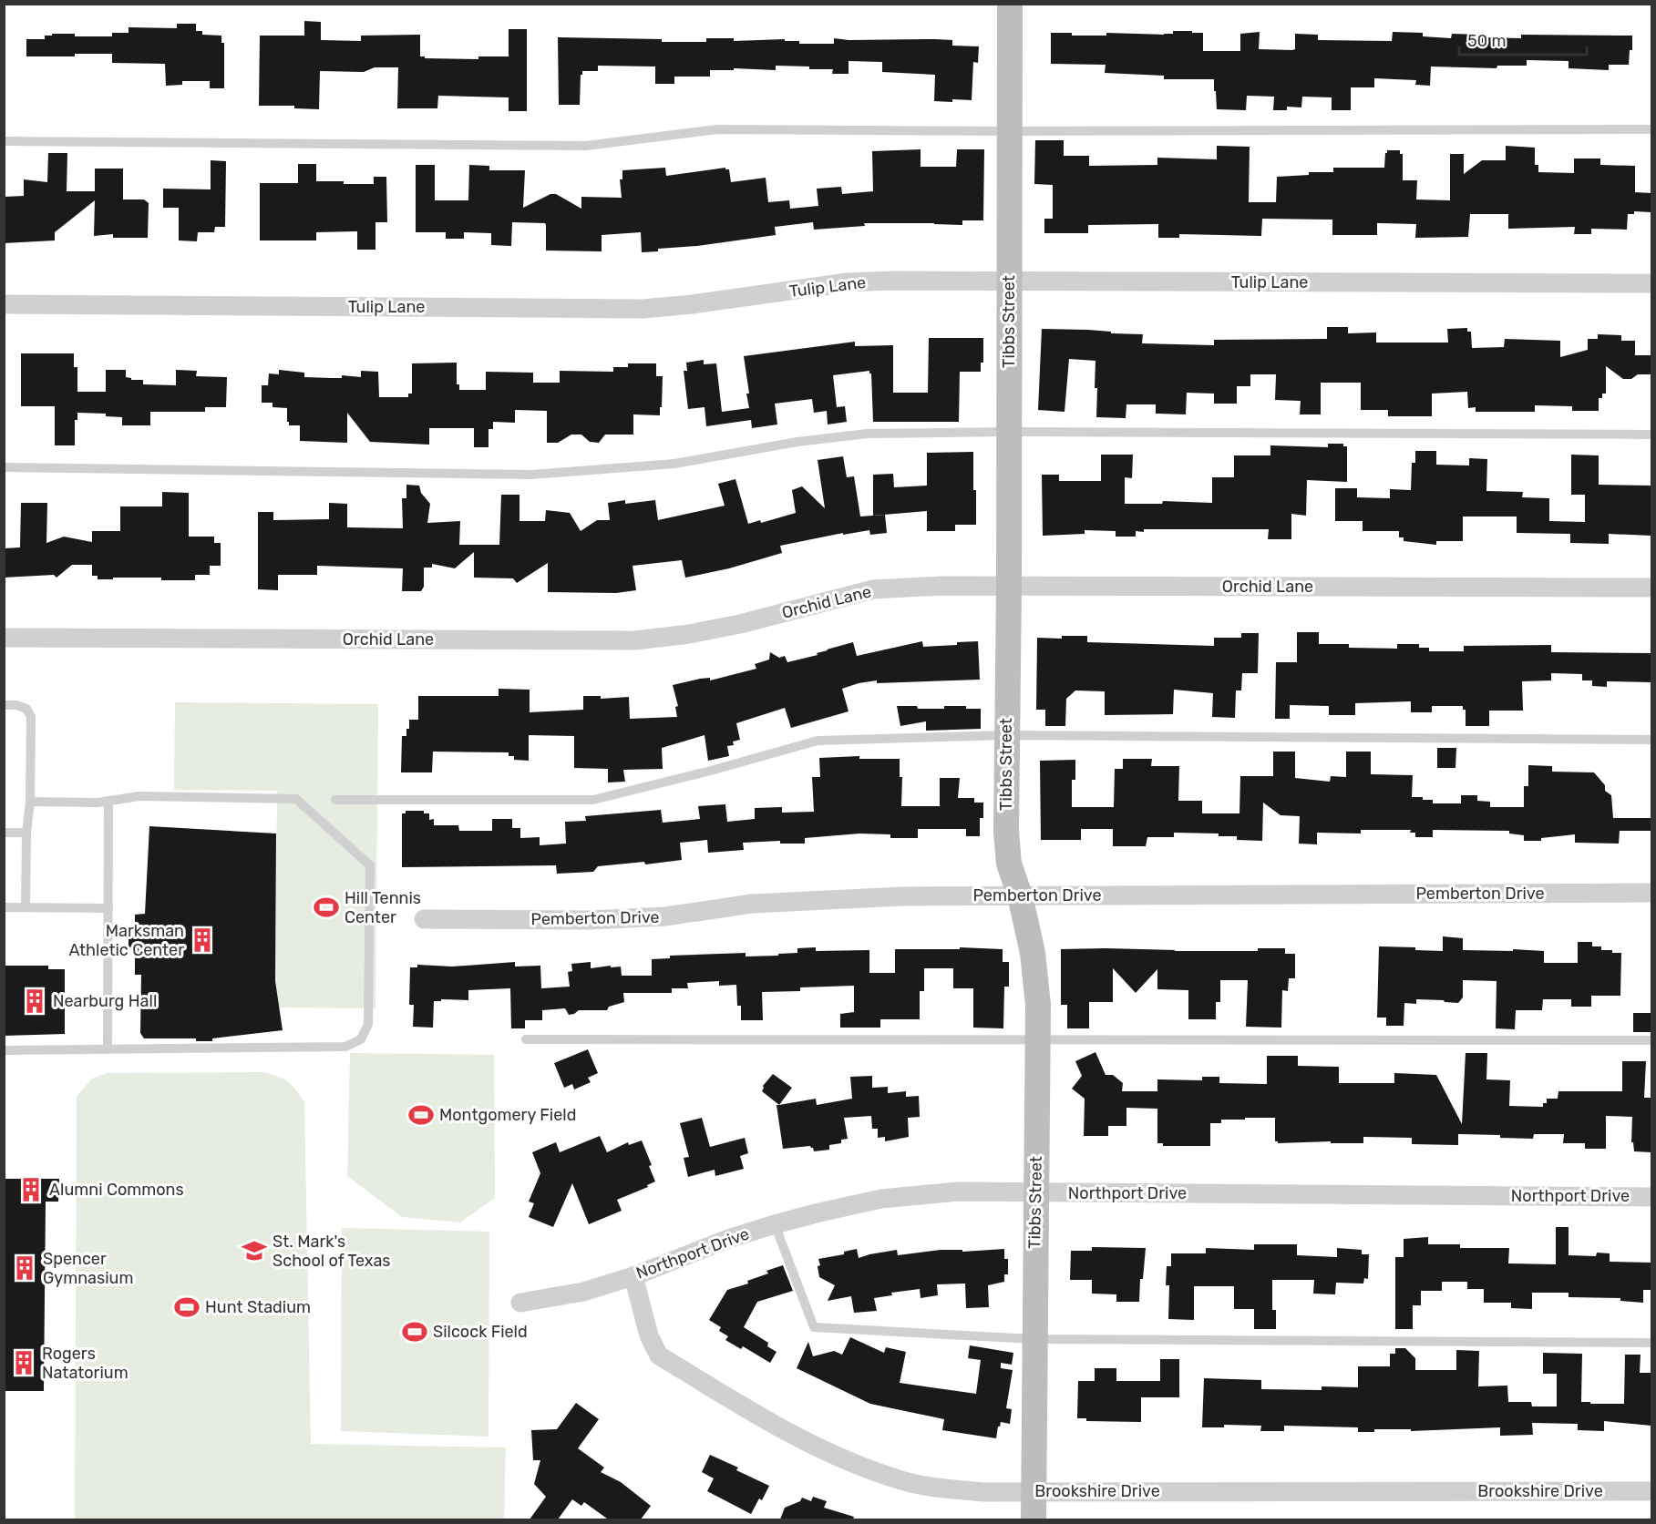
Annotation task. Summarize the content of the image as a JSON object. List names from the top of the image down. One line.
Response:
{"streets":{"street":["Tulip Lane","Tibbs Street","Orchid Lane","Pemberton Drive","Northport Drive","Brookshire Drive"]},"crossings":[["Tulip Lane","Tibbs Street"],["Tibbs Street","Orchid Lane"],["Tibbs Street","Pemberton Drive"],["Tibbs Street","Northport Drive"],["Tibbs Street","Brookshire Drive"],["Northport Drive","Brookshire Drive"]],"places":{"sports":["Hill Tennis Center","Montgomery Field","Hunt Stadium","Silcock Field"],"building":["Marksman Athletic Center","Nearburg Hall","Alumni Commons","Spencer Gymnasium","Rogers Natatorium"],"school or university":["St. Mark's School of Texas"]},"scale_bar":"50 m"}
